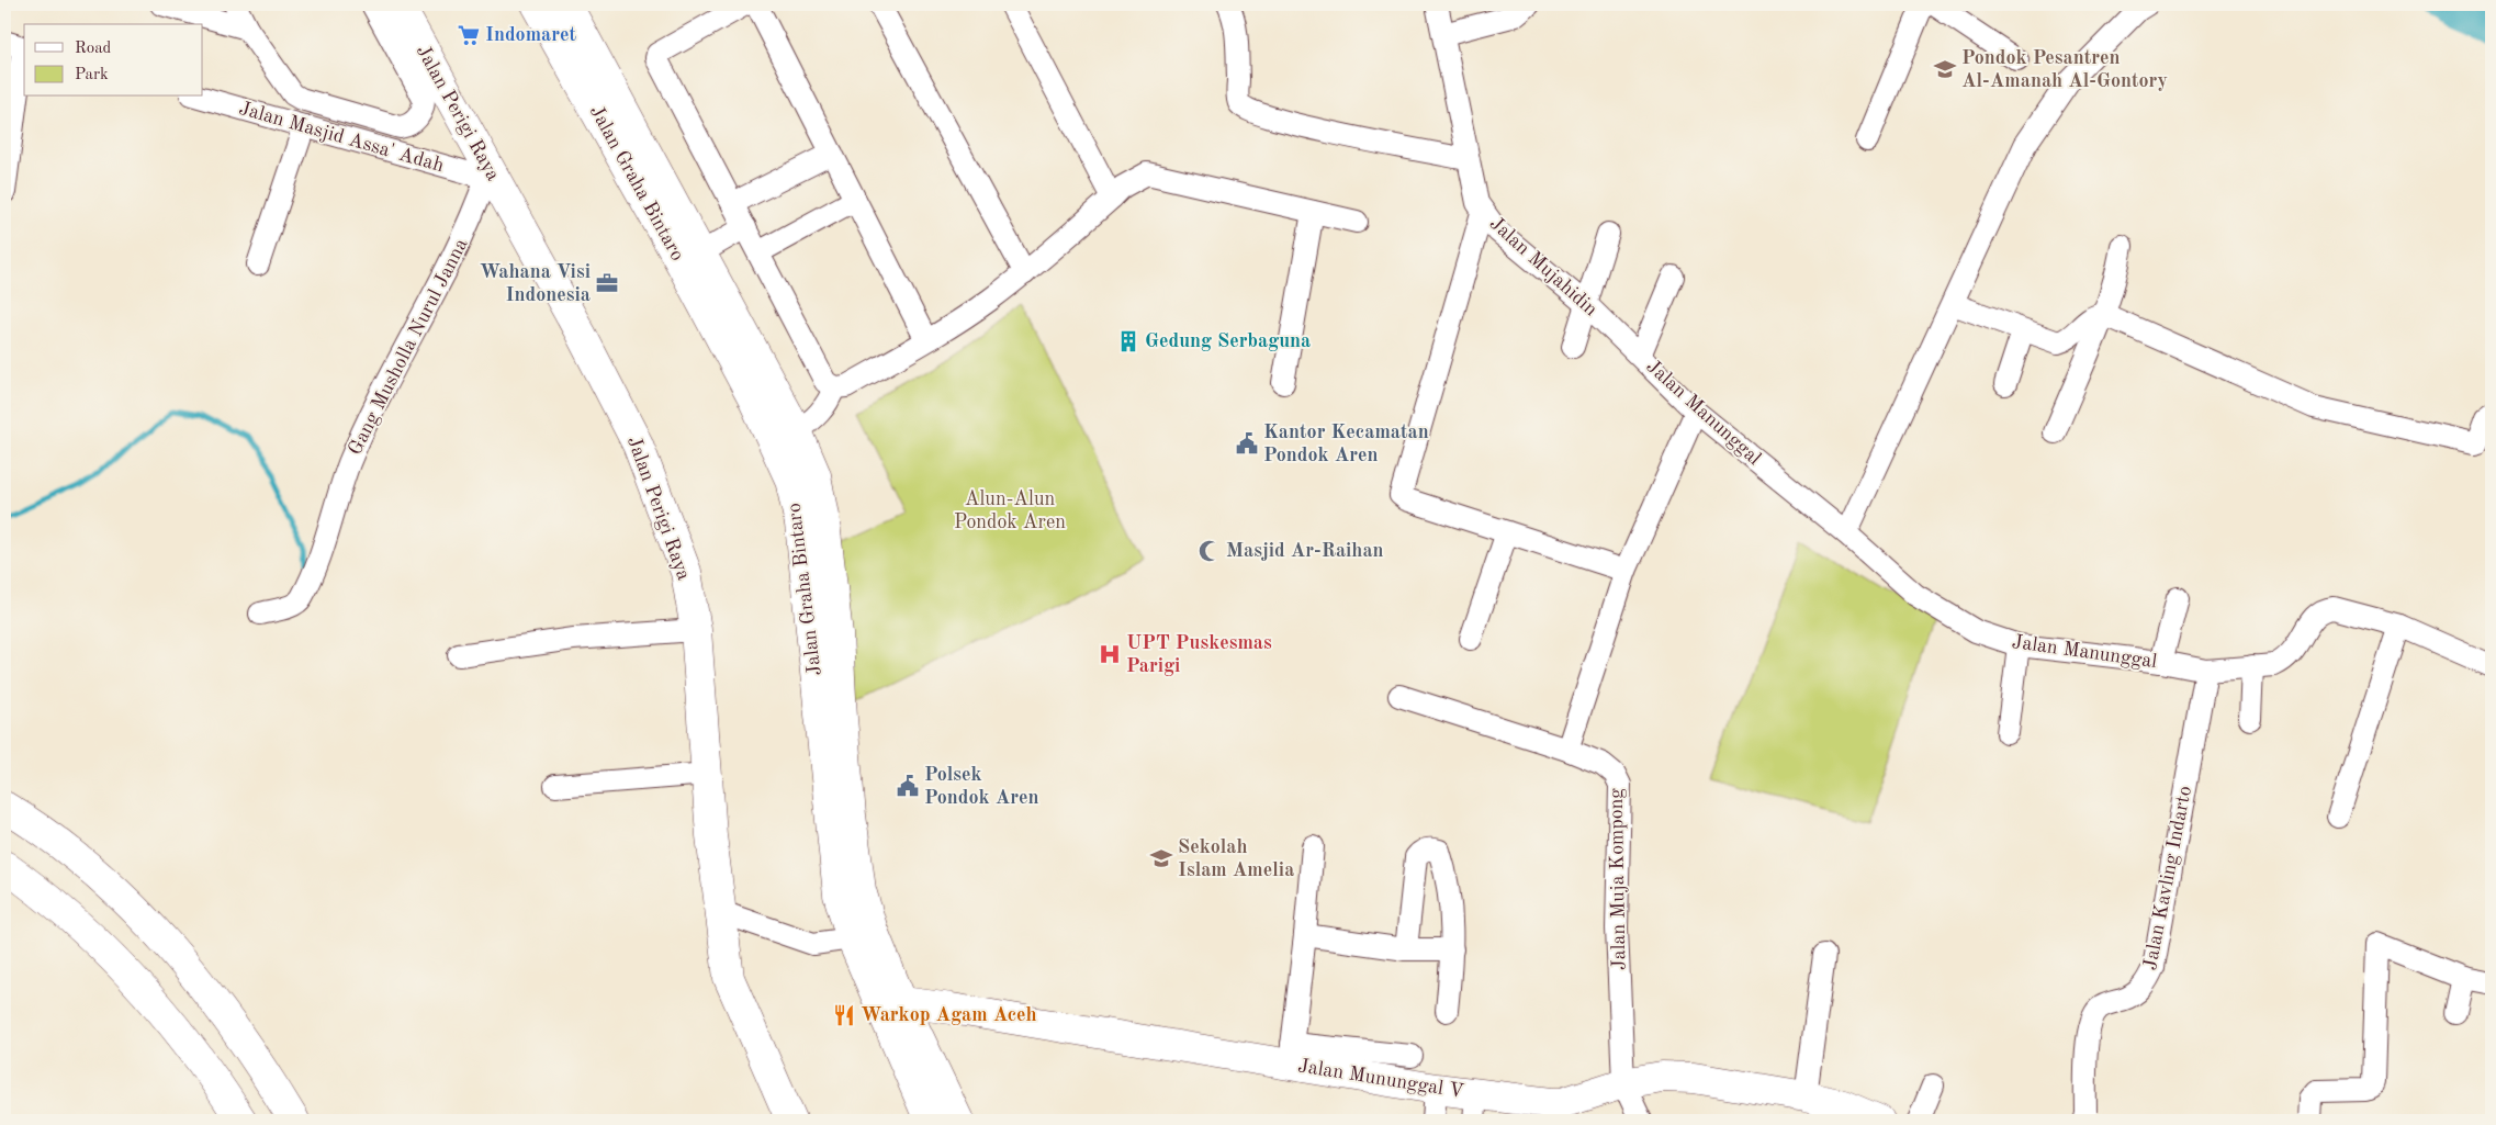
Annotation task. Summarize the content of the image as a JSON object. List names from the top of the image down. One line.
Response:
{"streets":{"main road":["Jalan Perigi Raya","Jalan Graha Bintaro","Jalan Mununggal V"],"street":["Jalan Masjid Assa' Adah","Jalan Mujahidin","Gang Musholla Nurul Janna","Jalan Manunggal","Jalan Kavling Indarto","Jalan Muja Kompong"]},"crossings":[["Jalan Perigi Raya","Jalan Masjid Assa' Adah"],["Jalan Perigi Raya","Gang Musholla Nurul Janna"],["Jalan Masjid Assa' Adah","Gang Musholla Nurul Janna"],["Jalan Graha Bintaro","Jalan Mununggal V"],["Jalan Mujahidin","Jalan Manunggal"],["Jalan Manunggal","Jalan Kavling Indarto"],["Jalan Muja Kompong","Jalan Mununggal V"]],"parks":["Alun-Alun Pondok Aren"],"places":{"supermarket":["Indomaret"],"school or university":["Pondok Pesantren Al-Amanah Al-Gontory","Sekolah Islam Amelia"],"office":["Wahana Visi Indonesia"],"building":["Gedung Serbaguna"],"public building":["Kantor Kecamatan Pondok Aren","Polsek Pondok Aren"],"mosque":["Masjid Ar-Raihan"],"hospital":["UPT Puskesmas Parigi"],"restaurant":["Warkop Agam Aceh"]},"legend":["Road","Park"]}
